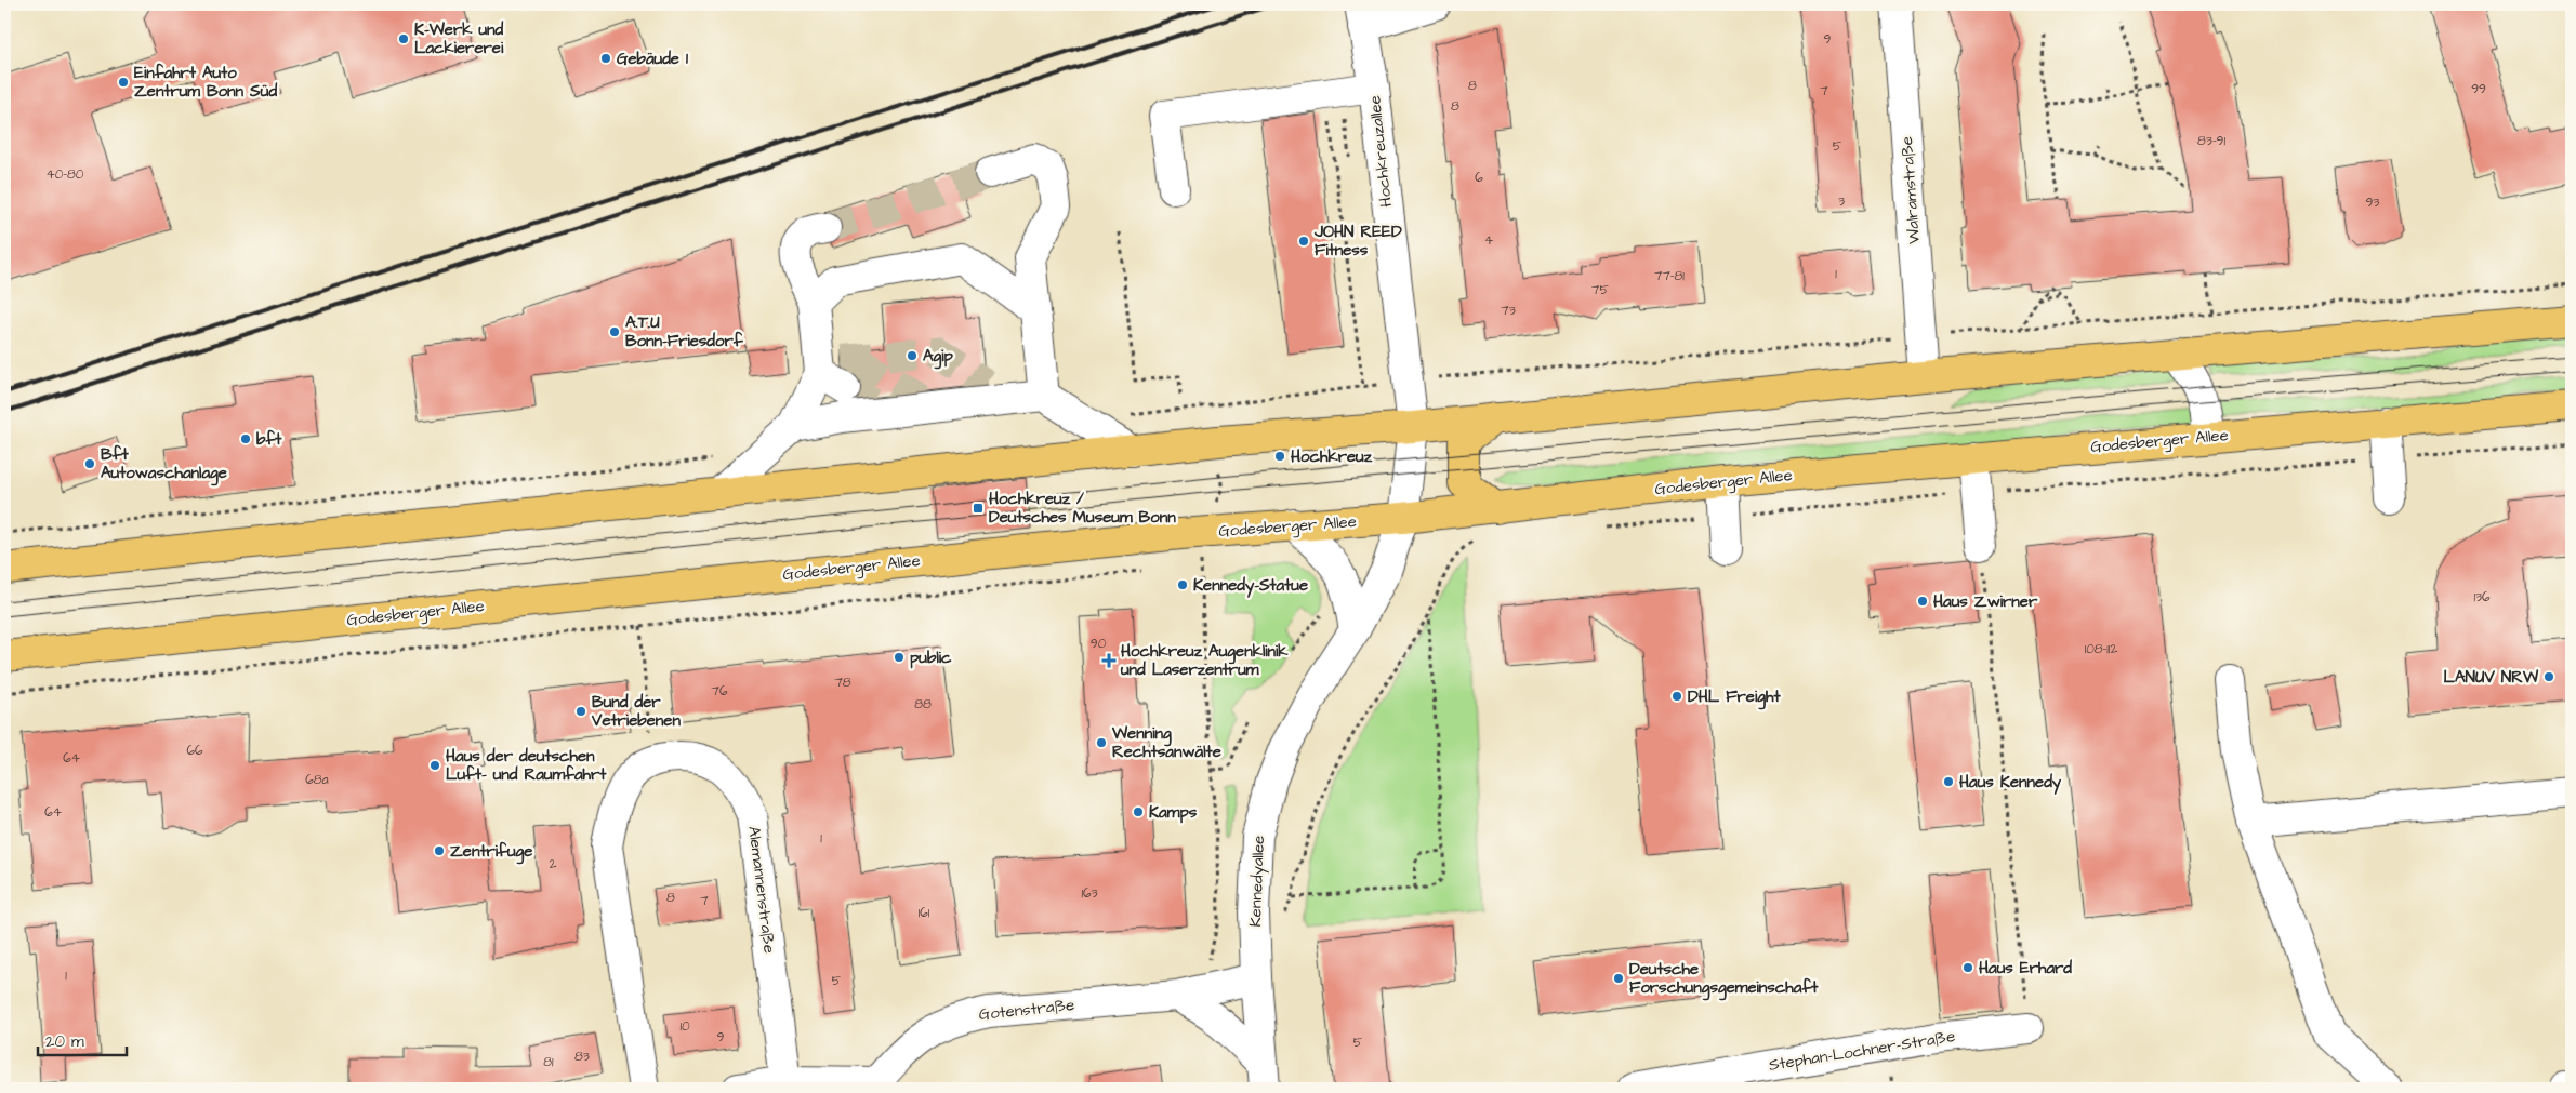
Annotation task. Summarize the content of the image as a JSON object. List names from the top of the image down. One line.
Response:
{"streets":{"main road":["Godesberger Allee"],"street":["Hochkreuzallee","Walramstraße","Kennedyallee","Alemannenstraße","Gotenstraße","Stephan-Lochner-Straße"]},"crossings":[["Hochkreuzallee","Kennedyallee"],["Godesberger Allee","Kennedyallee"],["Kennedyallee","Gotenstraße"]],"places":{"other":["K-Werk und Lackiererei","Gebäude 1","Einfahrt Auto Zentrum Bonn Süd","JOHN REED Fitness","A.T.U Bonn-Friesdorf","Agip","bft","Hochkreuz","Bft Autowaschanlage","Kennedy-Statue","Haus Zwirner","public","LANUV NRW","DHL Freight","Bund der Vetriebenen","Wenning Rechtsanwälte","Haus der deutschen Luft- und Raumfahrt","Haus Kennedy","Kamps","Zentrifuge","Haus Erhard","Deutsche Forschungsgemeinschaft"],"transit":["Hochkreuz / Deutsches Museum Bonn"],"health":["Hochkreuz Augenklinik und Laserzentrum"]},"house_numbers":["9","8","99","7","8","83-91","5","40-80","6","3","93","4","1","77-81","75","73","136","90","108-112","78","76","88","66","64","68a","64","1","2","163","8","7","161","1","5","10","9","5","83","81"],"scale_bar":"20 m"}
